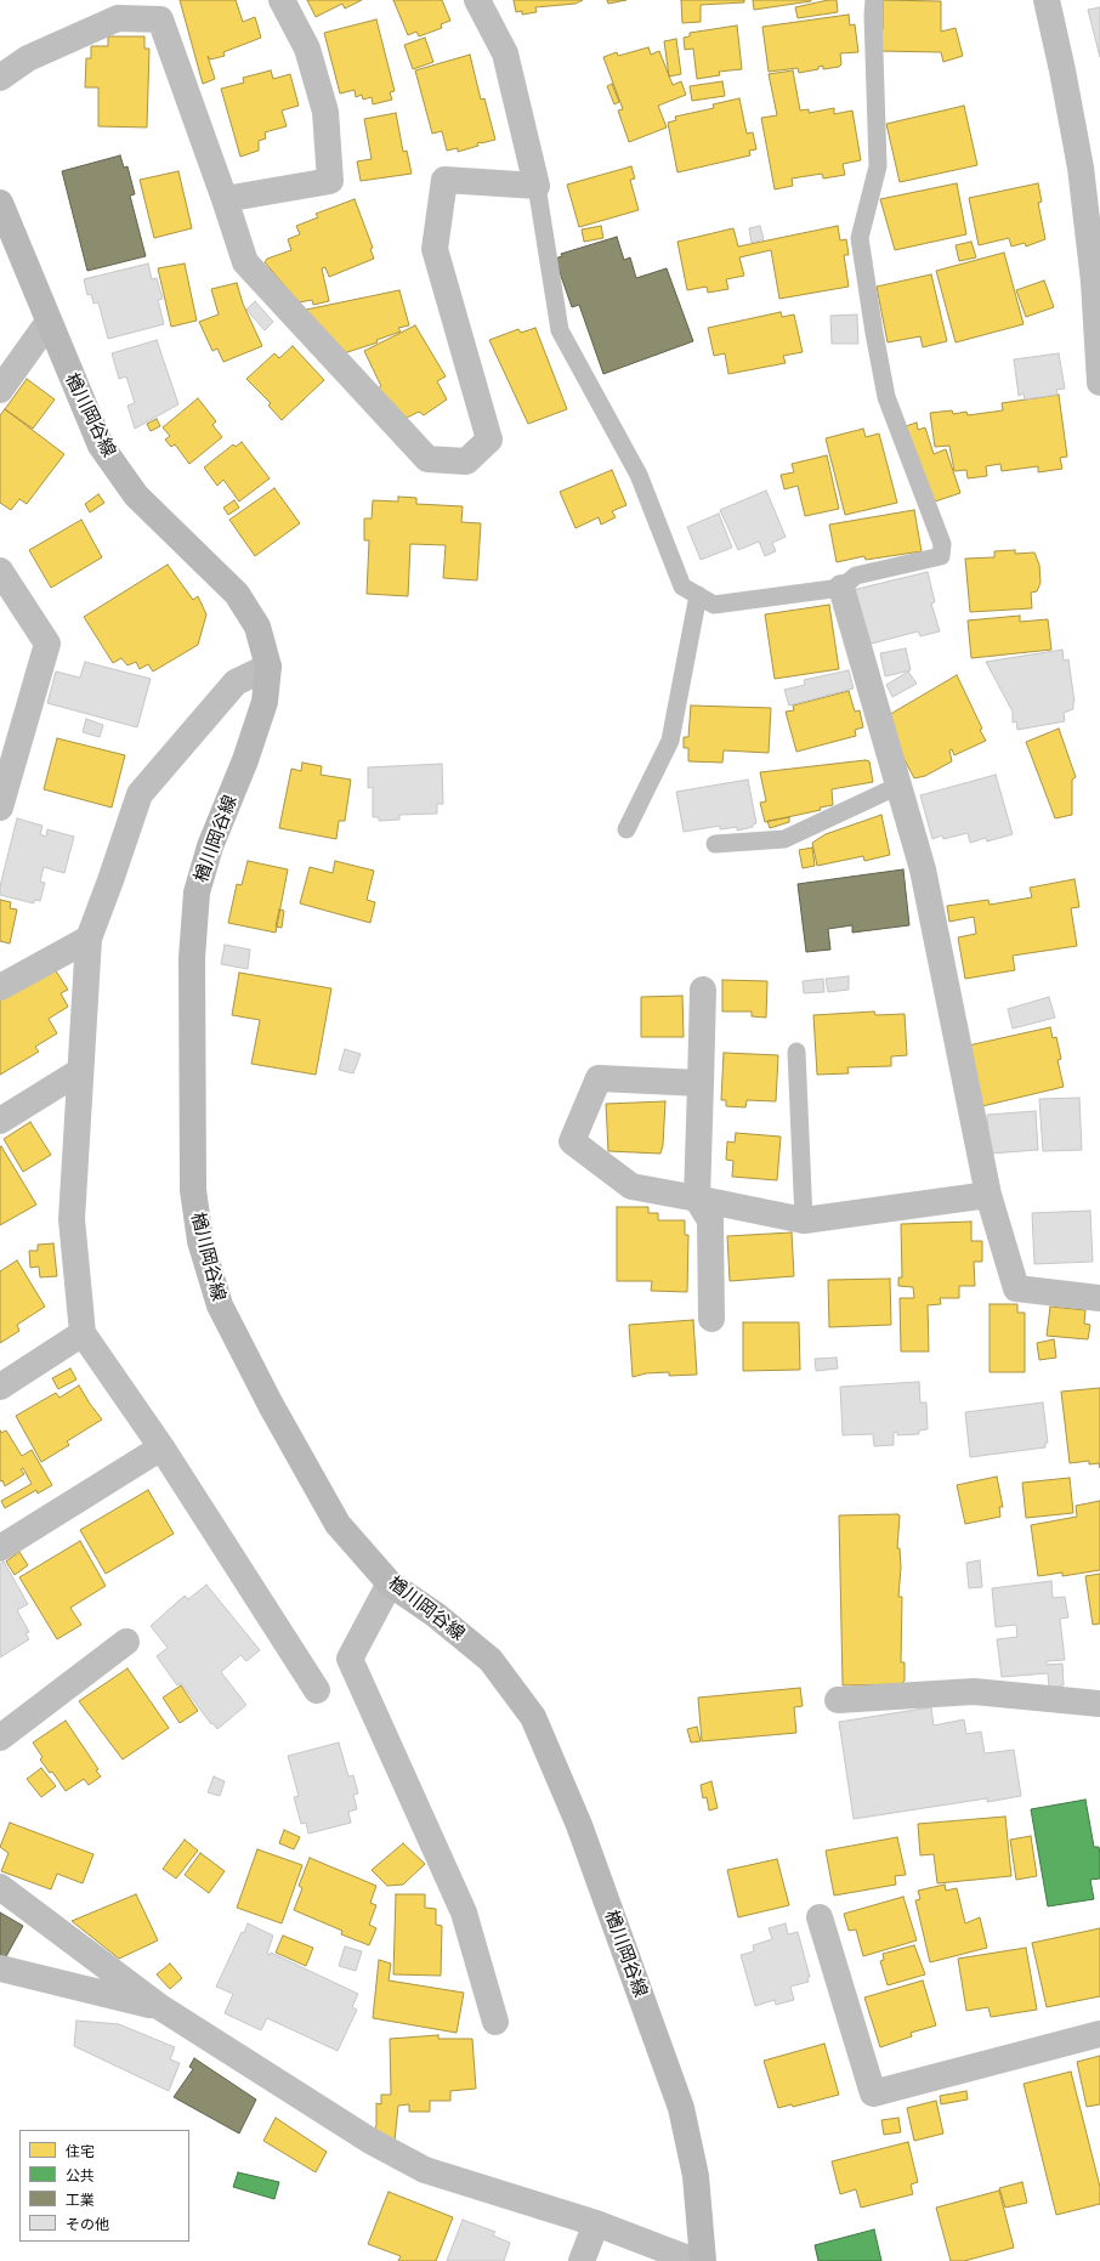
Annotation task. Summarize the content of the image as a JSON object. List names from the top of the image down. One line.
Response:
{"streets":{"main road":["楢川岡谷線"]},"legend":["住宅","公共","工業","その他"]}
